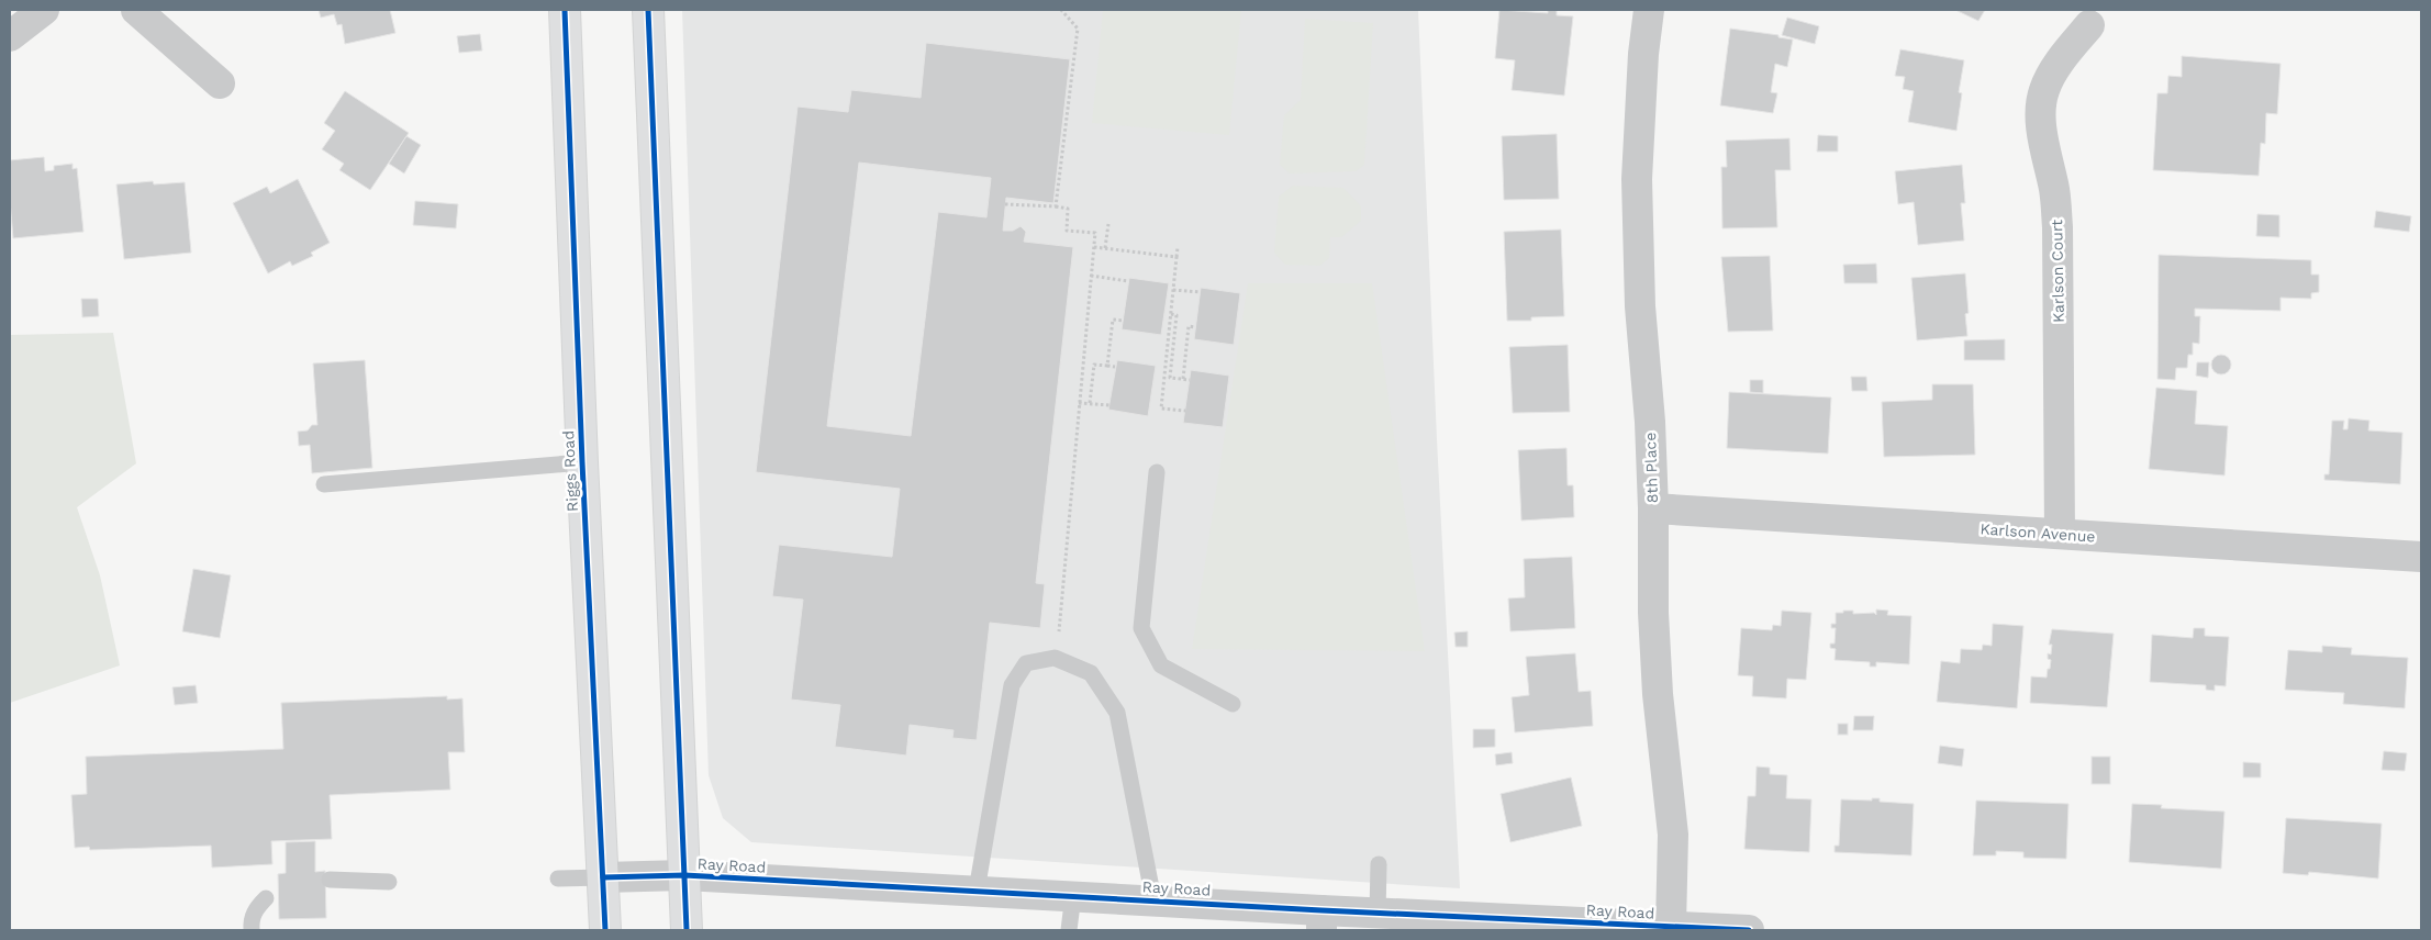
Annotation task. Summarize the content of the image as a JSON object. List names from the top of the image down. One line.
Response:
{"streets":{"main road":["Riggs Road"],"street":["Karlson Court","8th Place","Karlson Avenue","Ray Road"]},"crossings":[["Karlson Court","Karlson Avenue"],["8th Place","Karlson Avenue"],["8th Place","Ray Road"],["Riggs Road","Ray Road"]]}
